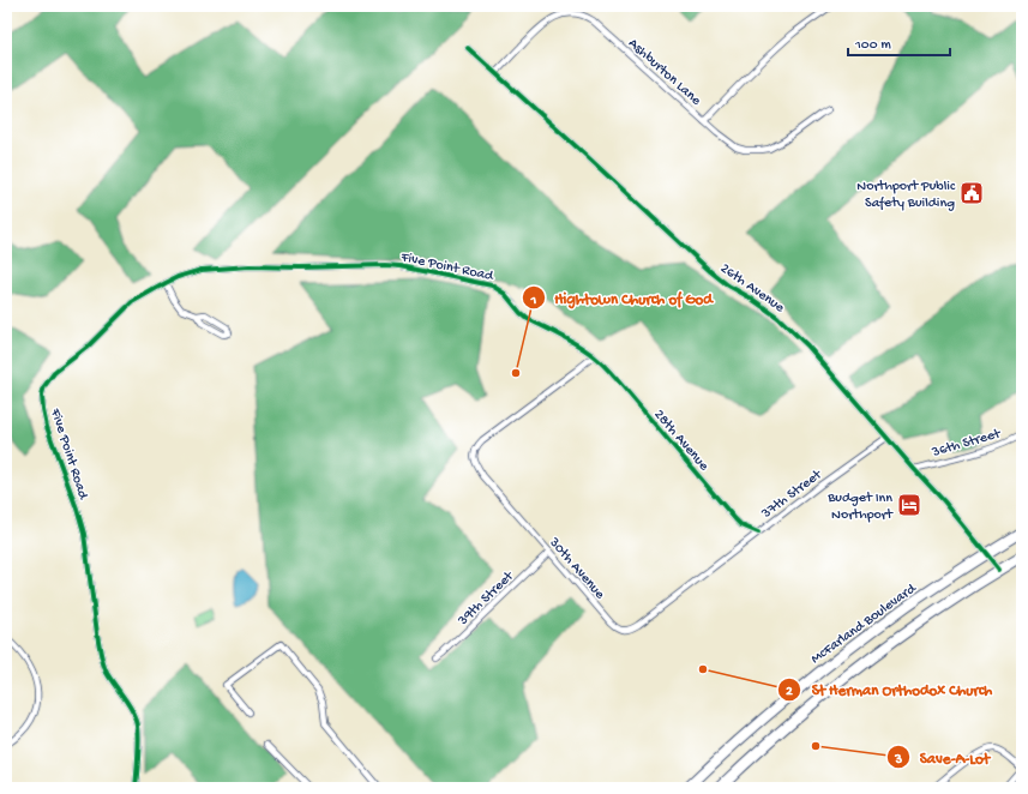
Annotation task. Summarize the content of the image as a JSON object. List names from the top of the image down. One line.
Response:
{"streets":{"highway":["McFarland Boulevard"],"street":["Ashburton Lane","Five Point Road","26th Avenue","28th Avenue","36th Street","37th Street","30th Avenue","39th Street"]},"crossings":[["Ashburton Lane","26th Avenue"],["Five Point Road","28th Avenue"],["Five Point Road","30th Avenue"],["26th Avenue","36th Street"],["26th Avenue","37th Street"],["26th Avenue","McFarland Boulevard"],["28th Avenue","37th Street"],["28th Avenue","30th Avenue"],["37th Street","30th Avenue"],["30th Avenue","39th Street"]],"places":{"public building":["Northport Public Safety Building"],"other":["Hightown Church of God","St Herman Orthodox Church","Save-A-Lot"],"hotel":["Budget Inn Northport"]},"scale_bar":"100 m"}
